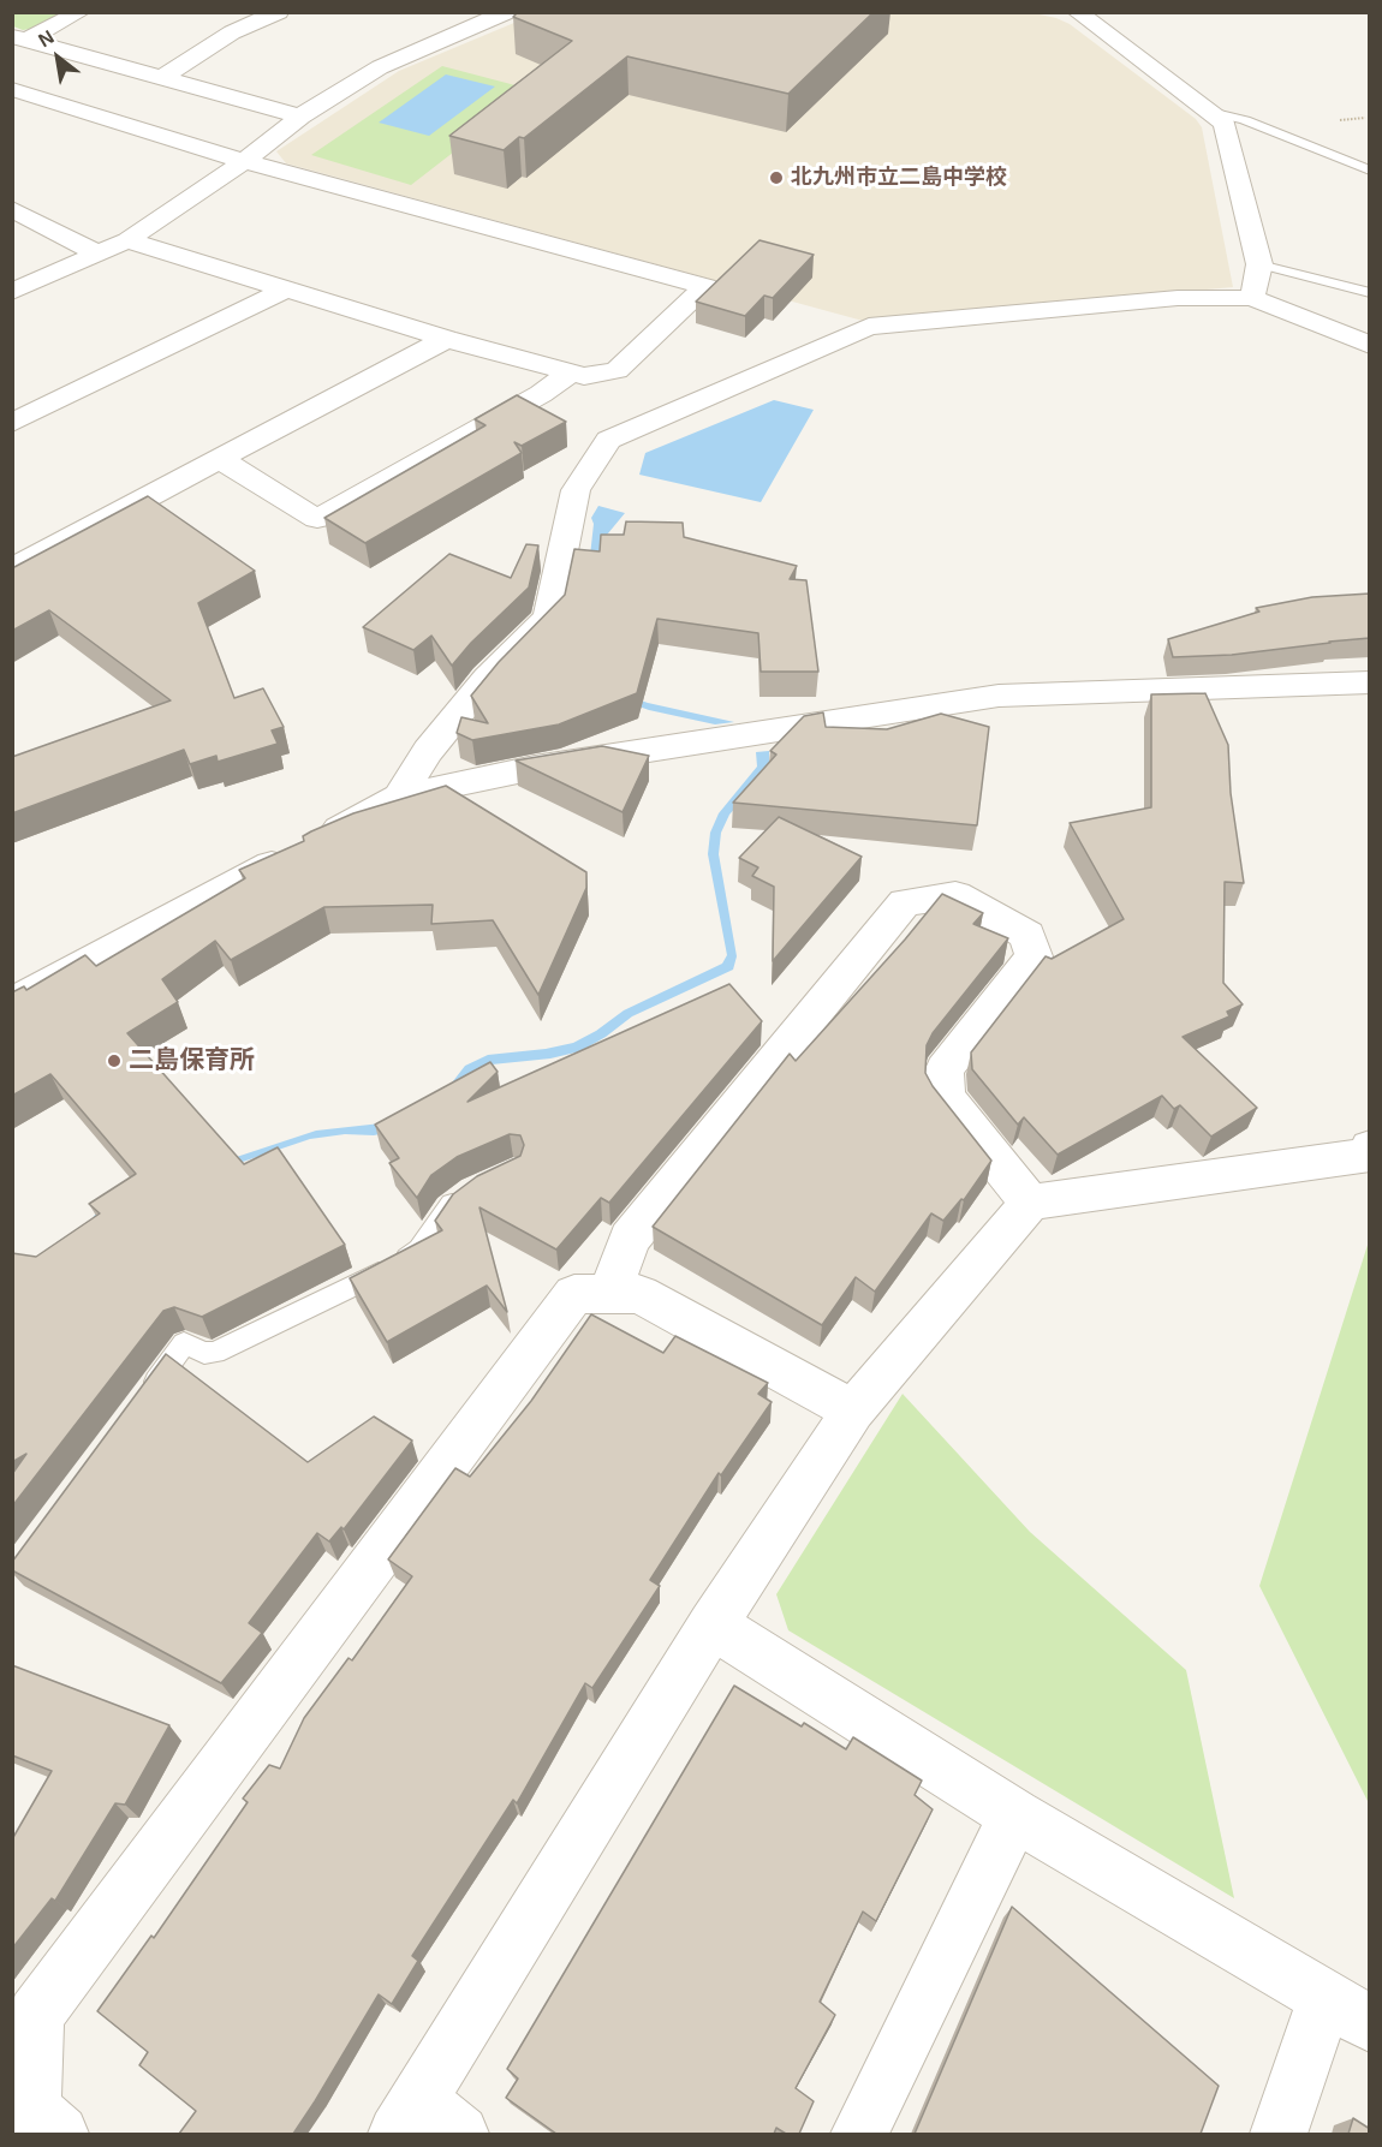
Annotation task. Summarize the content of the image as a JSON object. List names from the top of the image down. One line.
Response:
{"places":["北九州市立二島中学校","二島保育所"],"north":"top left"}
